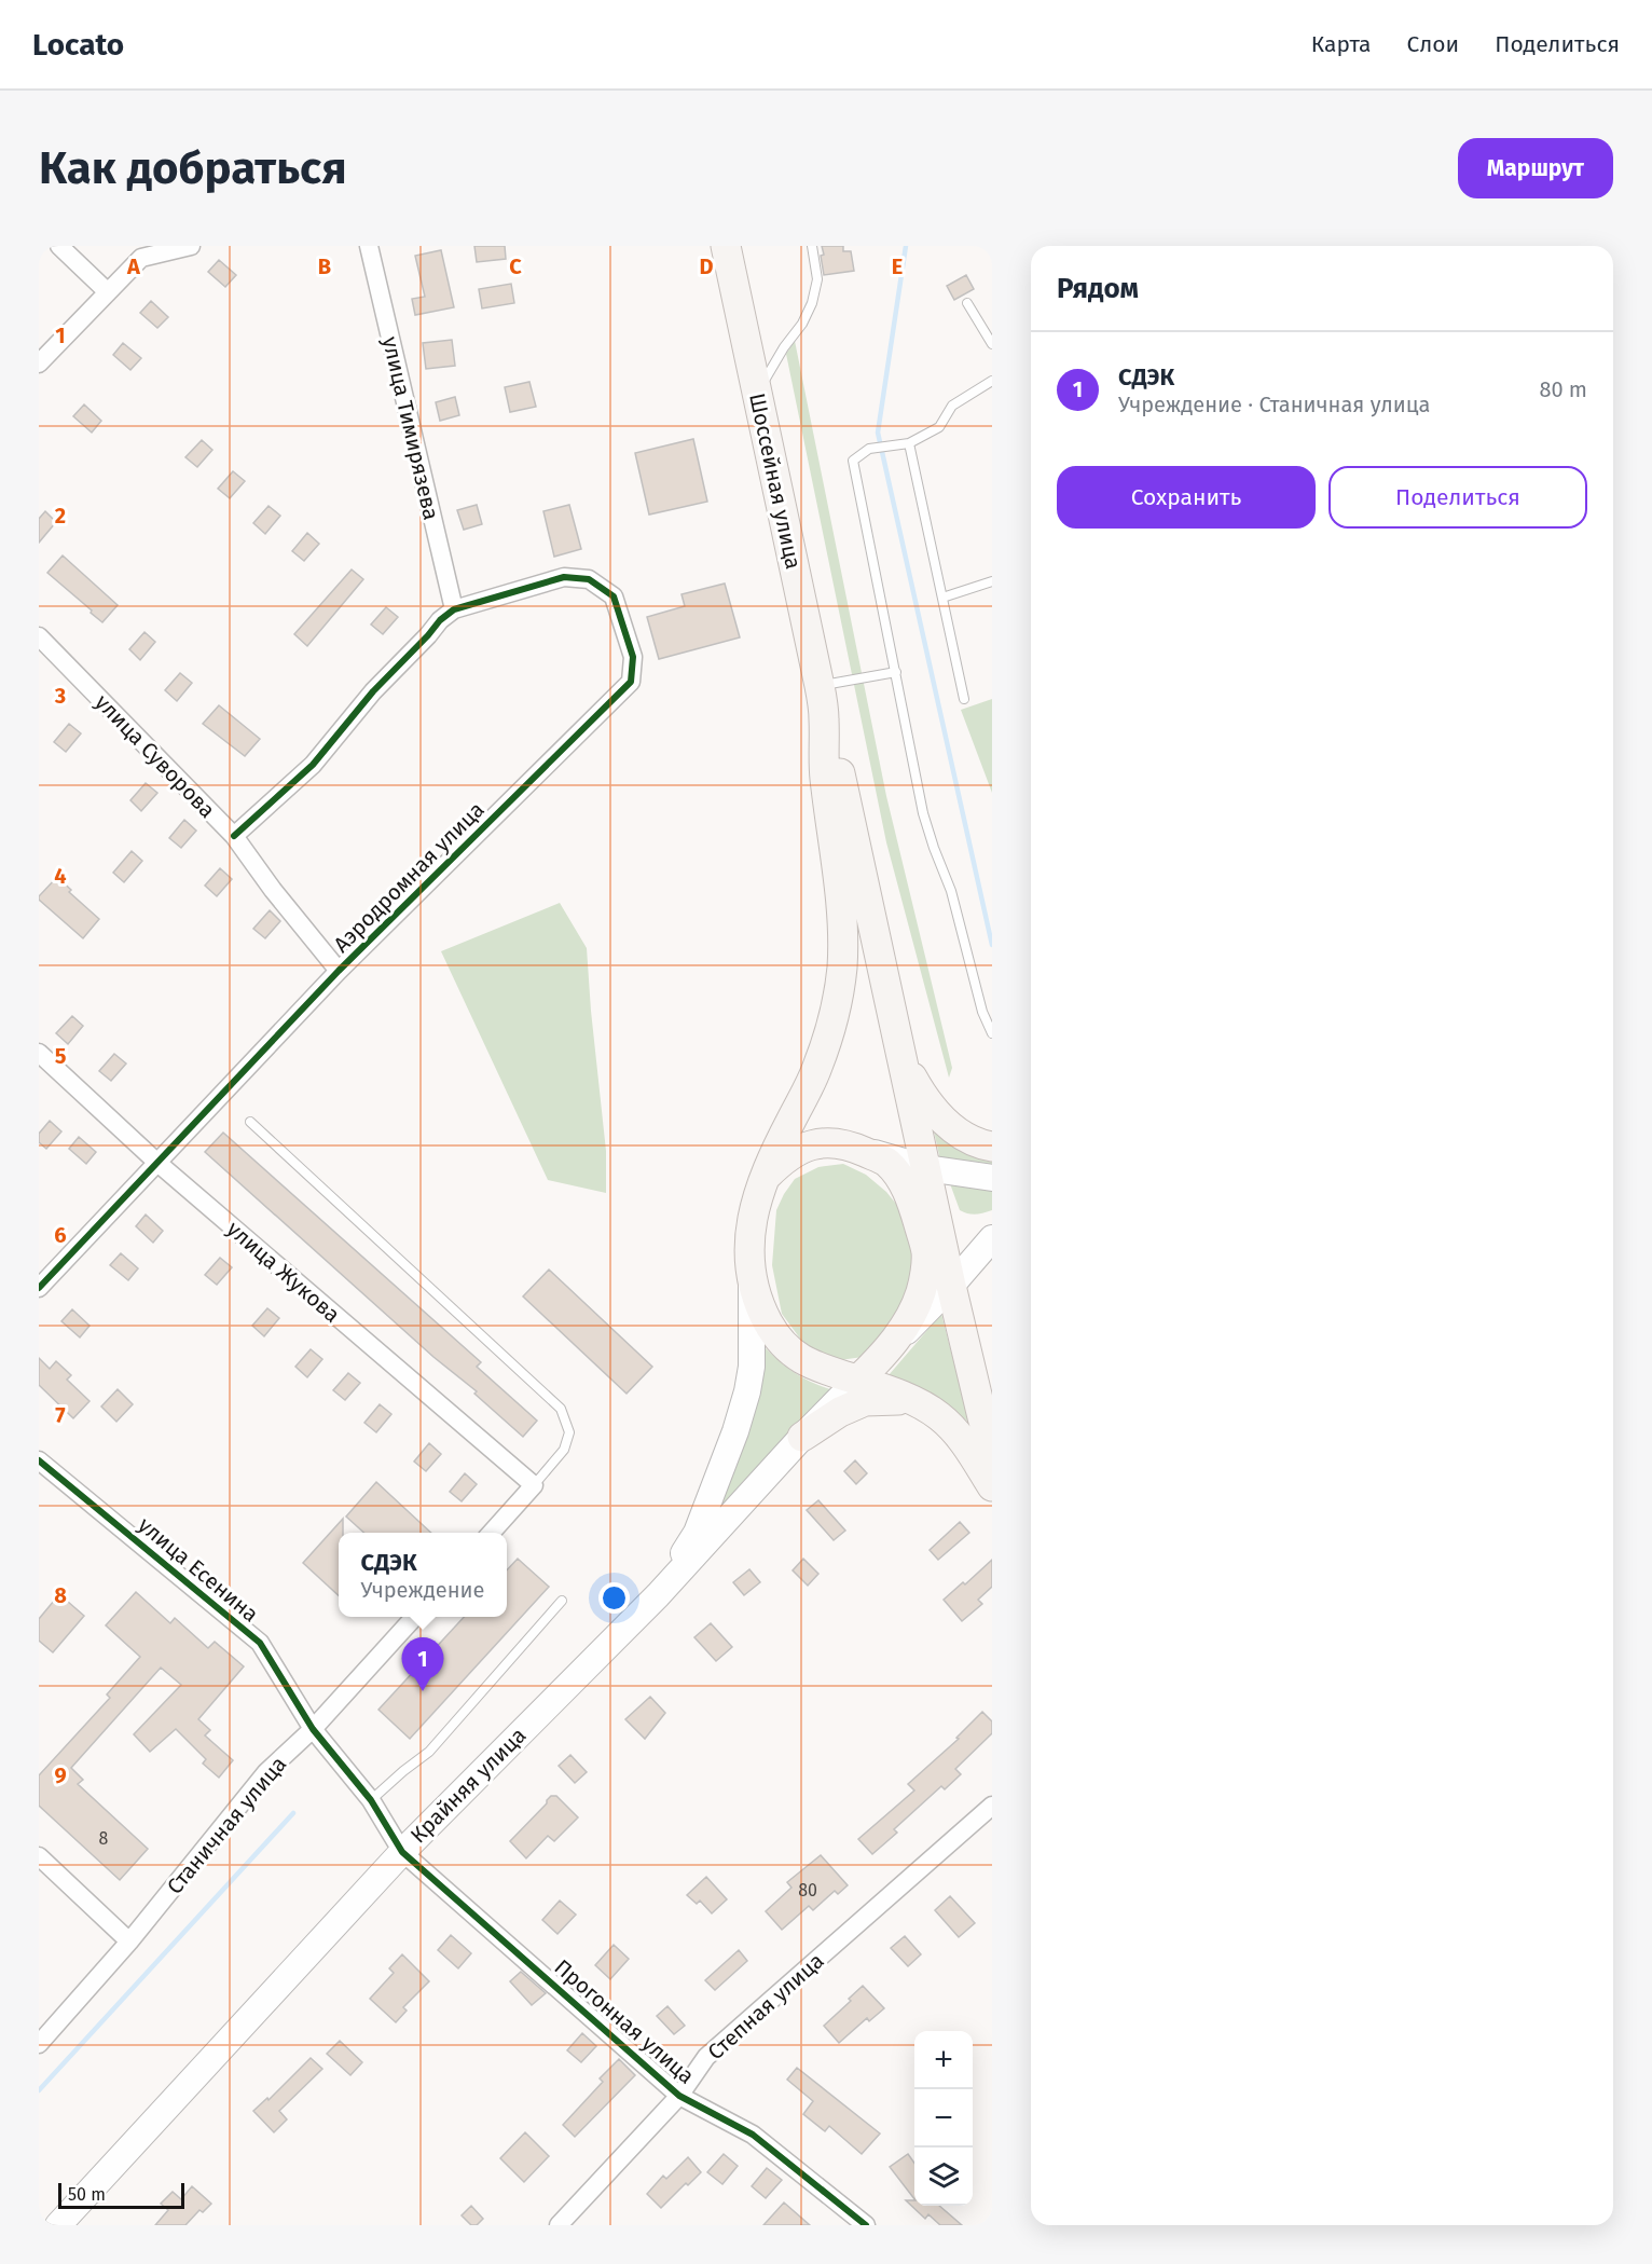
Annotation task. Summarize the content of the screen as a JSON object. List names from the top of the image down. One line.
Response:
{"streets":{"main road":["Шоссейная улица","Крайняя улица"],"street":["улица Тимирязева","улица Суворова","Аэродромная улица","улица Жукова","улица Есенина","Станичная улица","Степная улица","Прогонная улица"]},"crossings":[["улица Тимирязева","Аэродромная улица"],["улица Суворова","Аэродромная улица"],["Аэродромная улица","улица Жукова"],["улица Есенина","Крайняя улица"],["улица Есенина","Станичная улица"],["улица Есенина","Прогонная улица"],["Крайняя улица","Прогонная улица"],["Степная улица","Прогонная улица"]],"house_numbers":["8","80"],"scale_bar":"50 m","page":{"header":"Locato","nav":["Карта","Слои","Поделиться"],"buttons":["Маршрут",["Сохранить","Поделиться"]],"title":"Как добраться","heading":"Рядом","list":[{"mark":"1","name":"СДЭК","note":"Учреждение · Станичная улица","value":"80 m"}],"popup":["СДЭК","Учреждение"],"pins":"1","map_buttons":["+","−"],"scale":"50 m"},"grid":{"columns":["A","B","C","D","E"],"rows":["1","2","3","4","5","6","7","8","9"]}}
